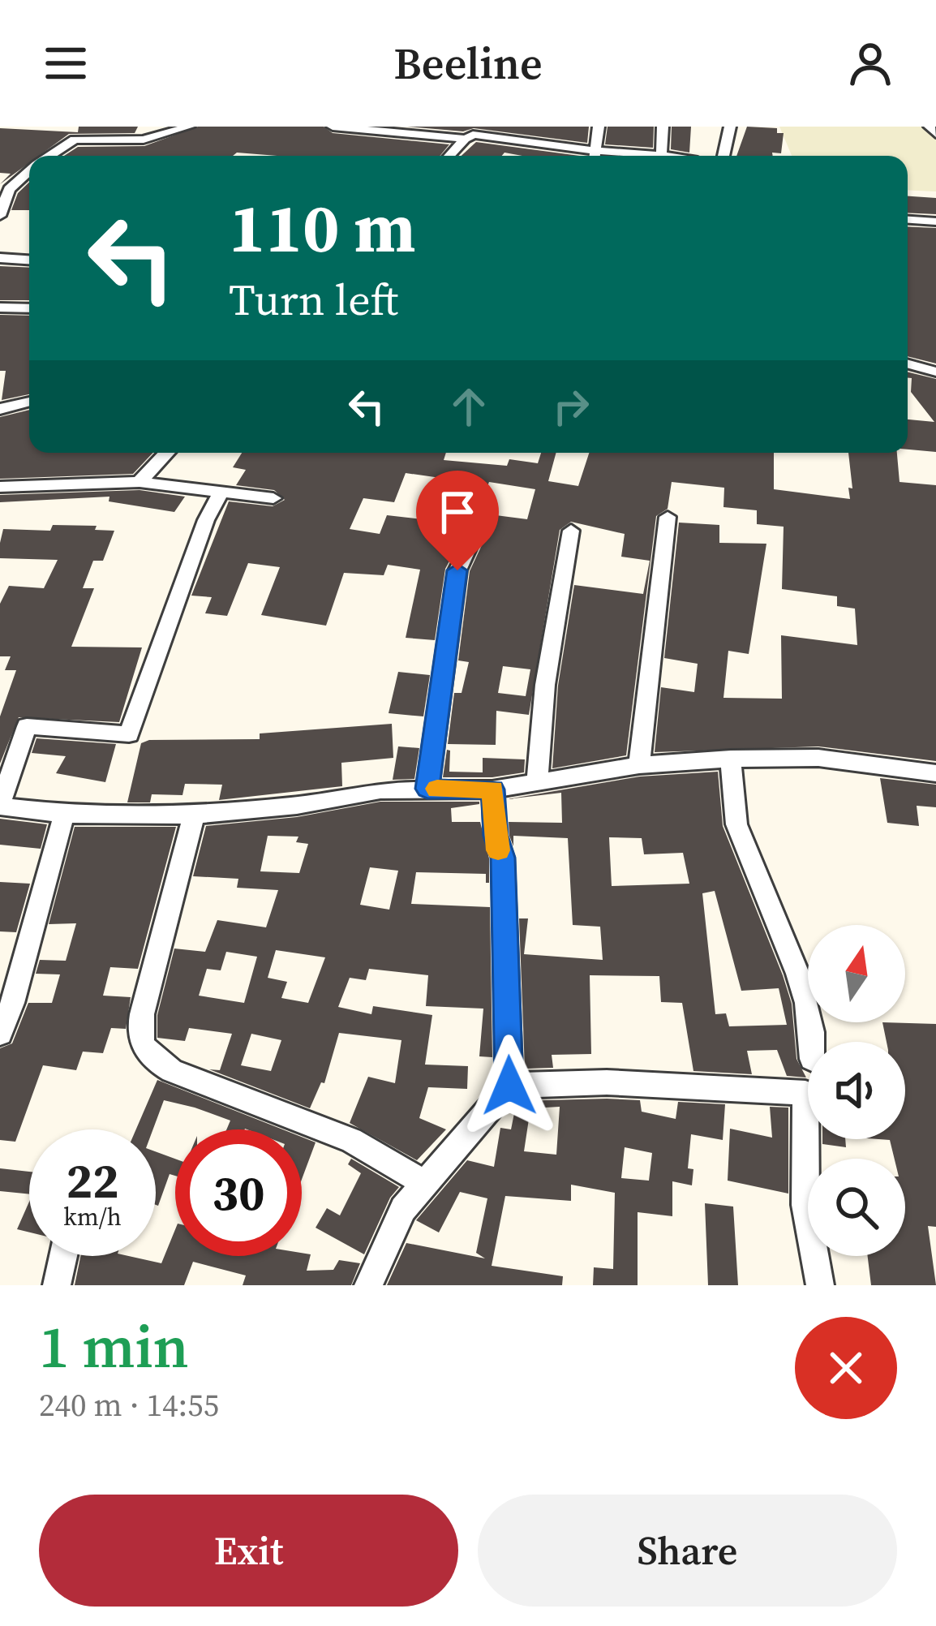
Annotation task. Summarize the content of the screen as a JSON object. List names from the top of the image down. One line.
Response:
{"north":"top","page":{"header":"Beeline","turn":["110 m","Turn left"],"speed":"22 km/h","limit":"30","heading":["1 min","240 m · 14:55"],"buttons":["Exit","Share"]}}
